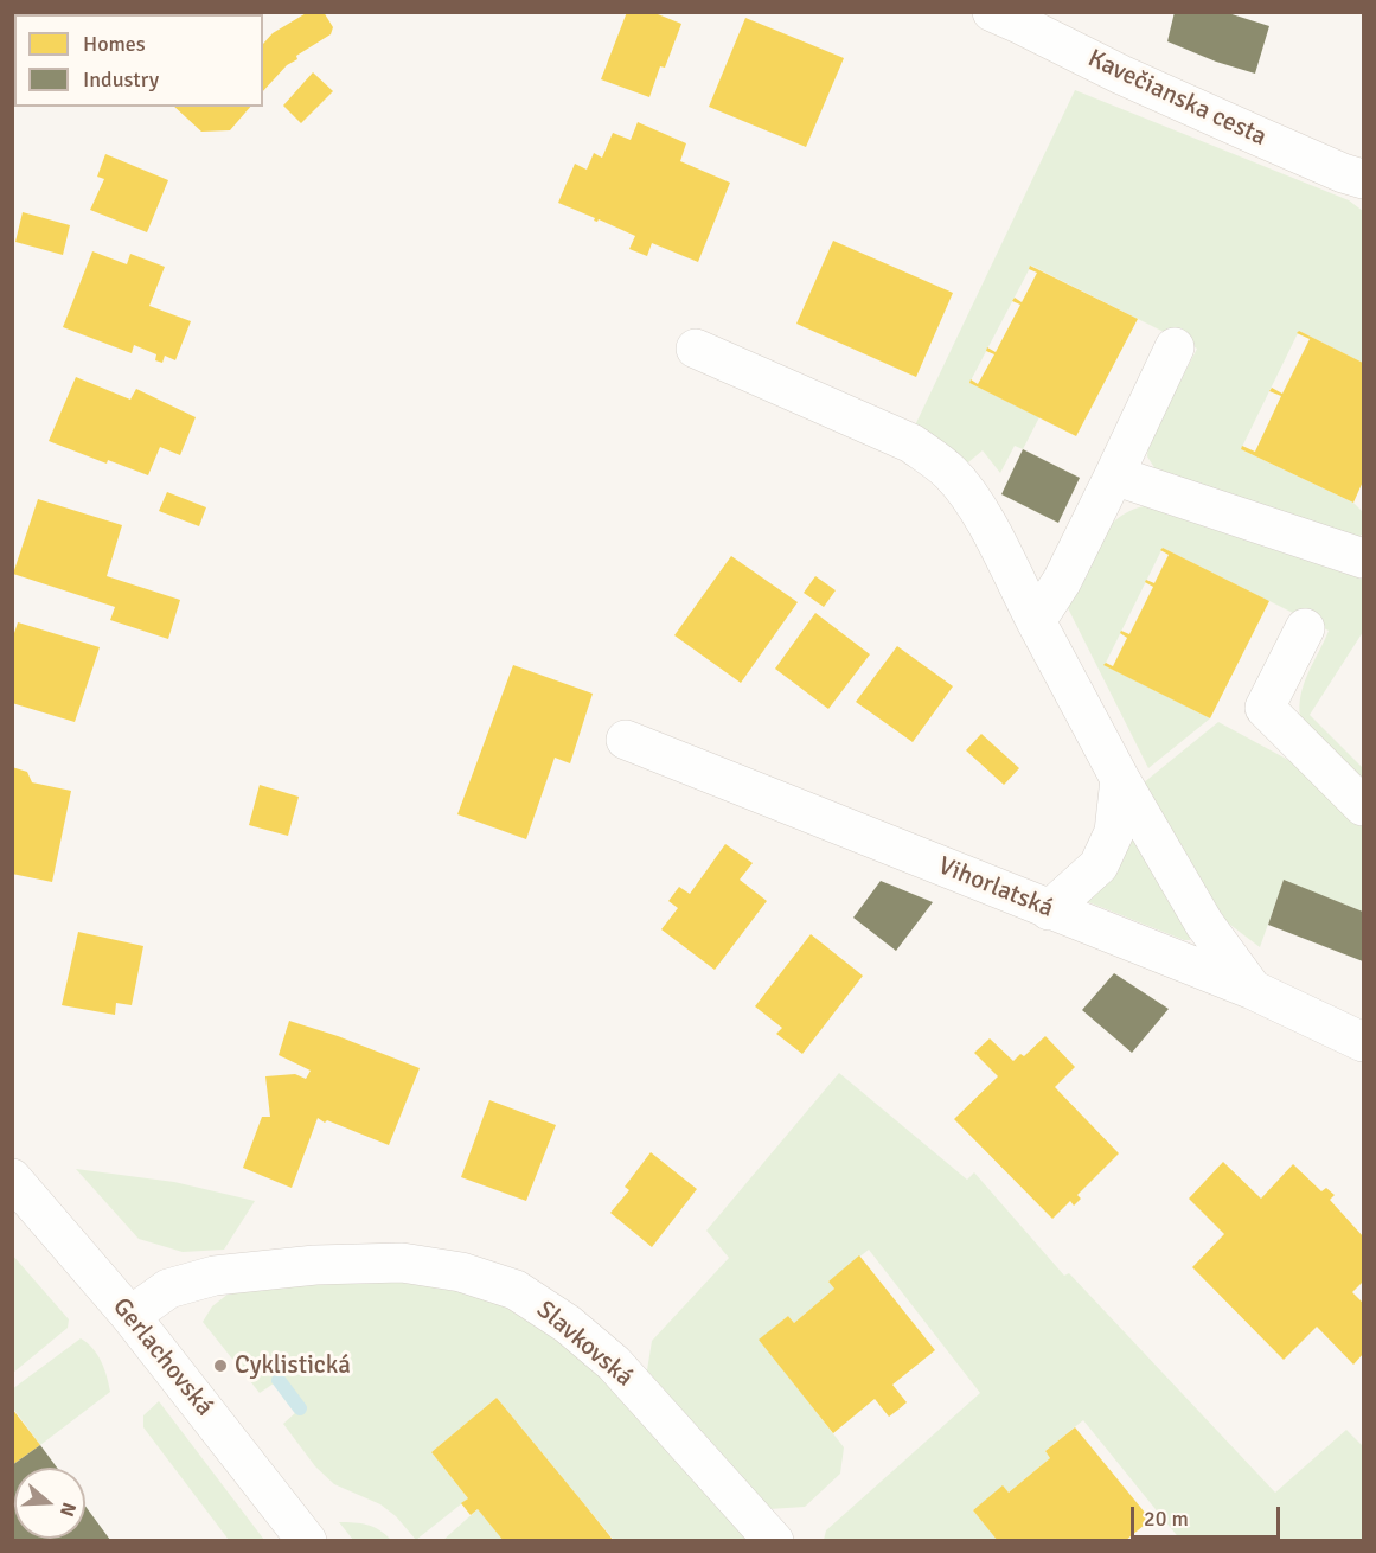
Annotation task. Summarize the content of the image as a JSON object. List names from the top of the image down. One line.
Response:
{"streets":{"street":["Kavečianska cesta","Vihorlatská","Slavkovská","Gerlachovská"]},"crossings":[["Slavkovská","Gerlachovská"]],"places":["Cyklistická"],"legend":["Homes","Industry"],"scale_bar":"20 m","north":"right"}
